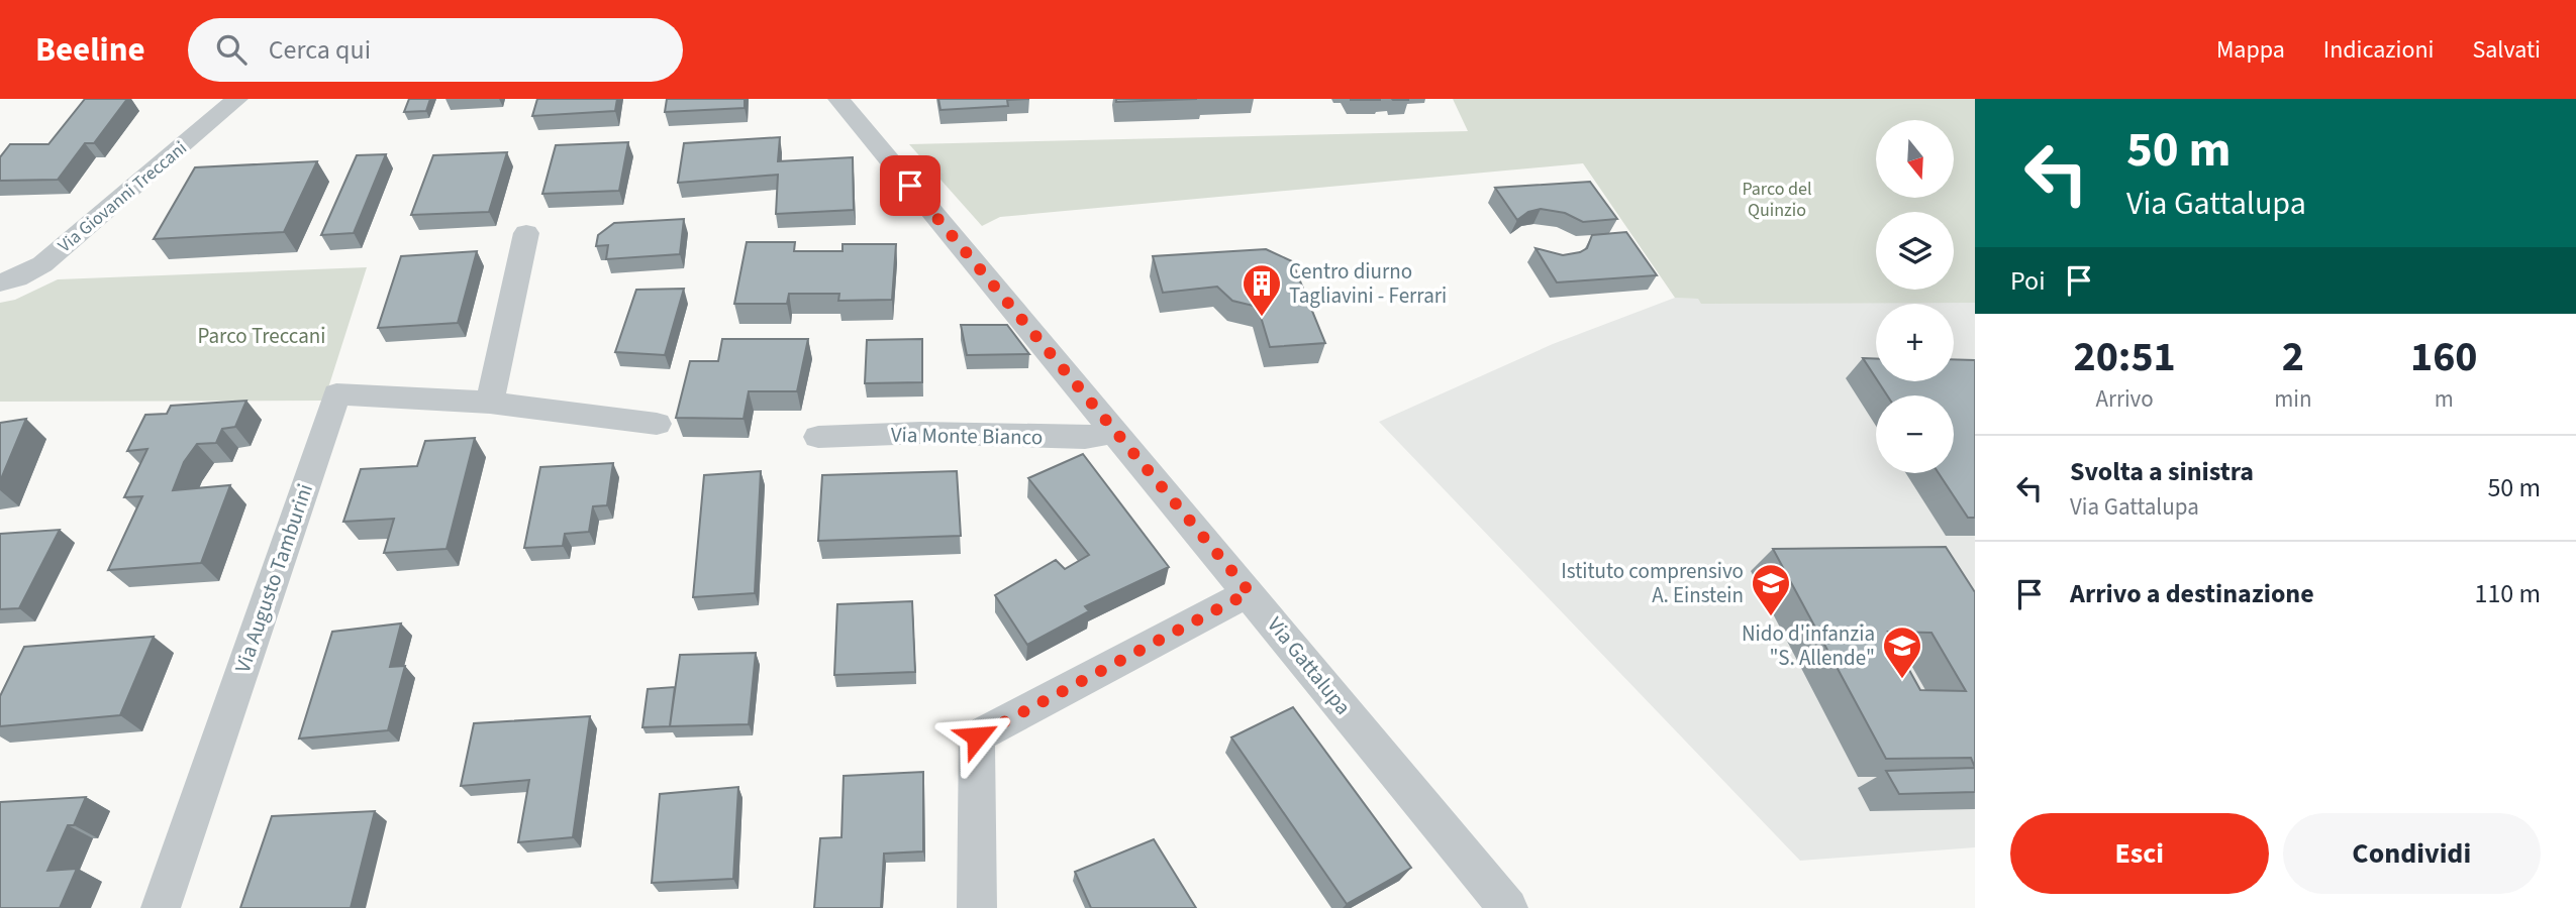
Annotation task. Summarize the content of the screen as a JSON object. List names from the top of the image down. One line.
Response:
{"streets":{"street":["Via Giovanni Treccani","Via Monte Bianco","Via Augusto Tamburini","Via Gattalupa"]},"crossings":[["Via Monte Bianco","Via Gattalupa"]],"parks":["Parco del Quinzio","Parco Treccani"],"places":{"building":["Centro diurno Tagliavini - Ferrari"],"school or university":["Istituto comprensivo A. Einstein","Nido d'infanzia \"S. Allende\""]},"north":"bottom","page":{"header":"Beeline","search":"Cerca qui","nav":["Mappa","Indicazioni","Salvati"],"turn":["50 m","Via Gattalupa"],"map_buttons":["+","−"],"then":"Poi","eta":["20:51","Arrivo","2","min","160","m"],"list":[{"name":"Svolta a sinistra","note":"Via Gattalupa","value":"50 m"},{"name":"Arrivo a destinazione","value":"110 m"}],"buttons":["Esci","Condividi"]}}
